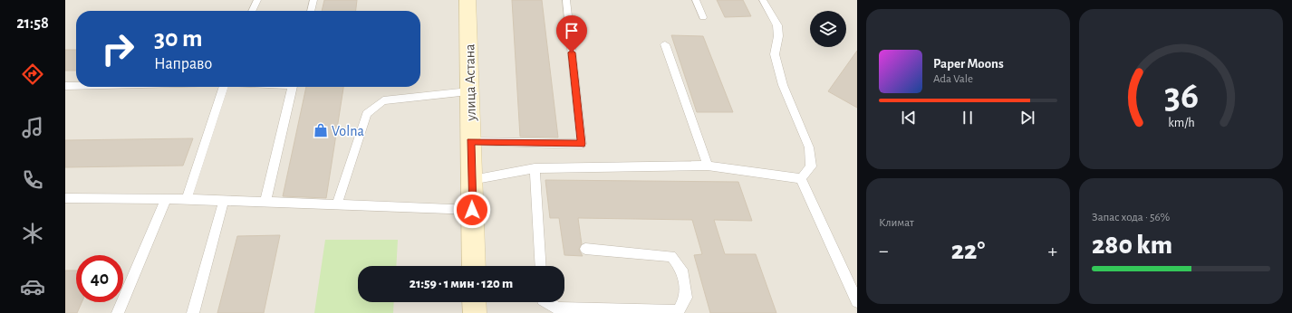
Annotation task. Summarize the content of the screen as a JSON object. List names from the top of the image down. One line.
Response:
{"streets":{"street":["улица Астана"]},"places":{"shop":["Volna"]},"page":{"tabs":"21:58","turn":["30 m","Направо"],"song":["Paper Moons","Ada Vale"],"tile":["Климат",["Запас хода · 56%","280 km"]],"heat":["−","22°","+"],"limit":"40","trip":"21:59 · 1 мин · 120 m","gauge":["36","km/h"]}}
